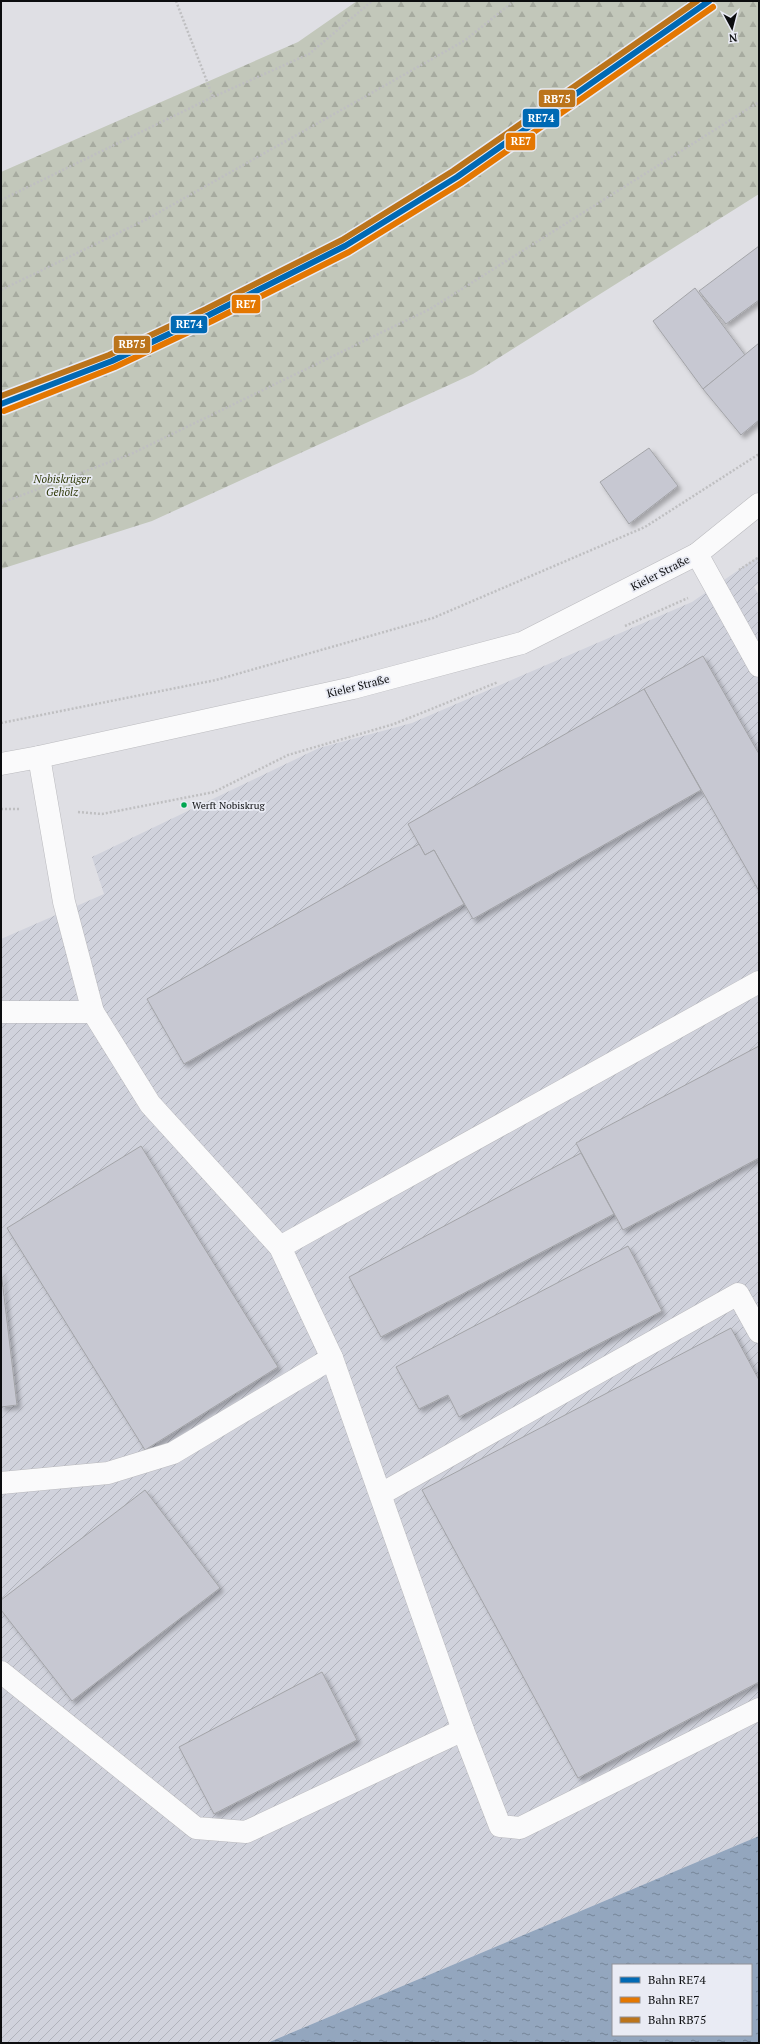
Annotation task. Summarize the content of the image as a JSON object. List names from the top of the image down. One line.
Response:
{"streets":{"main road":["Kieler Straße"]},"parks":["Nobiskrüger Gehölz"],"places":["Werft Nobiskrug"],"lines":["rail line RE74","rail line RB75","rail line RE7"],"legend":["Bahn RE74","Bahn RE7","Bahn RB75"],"north":"bottom"}
